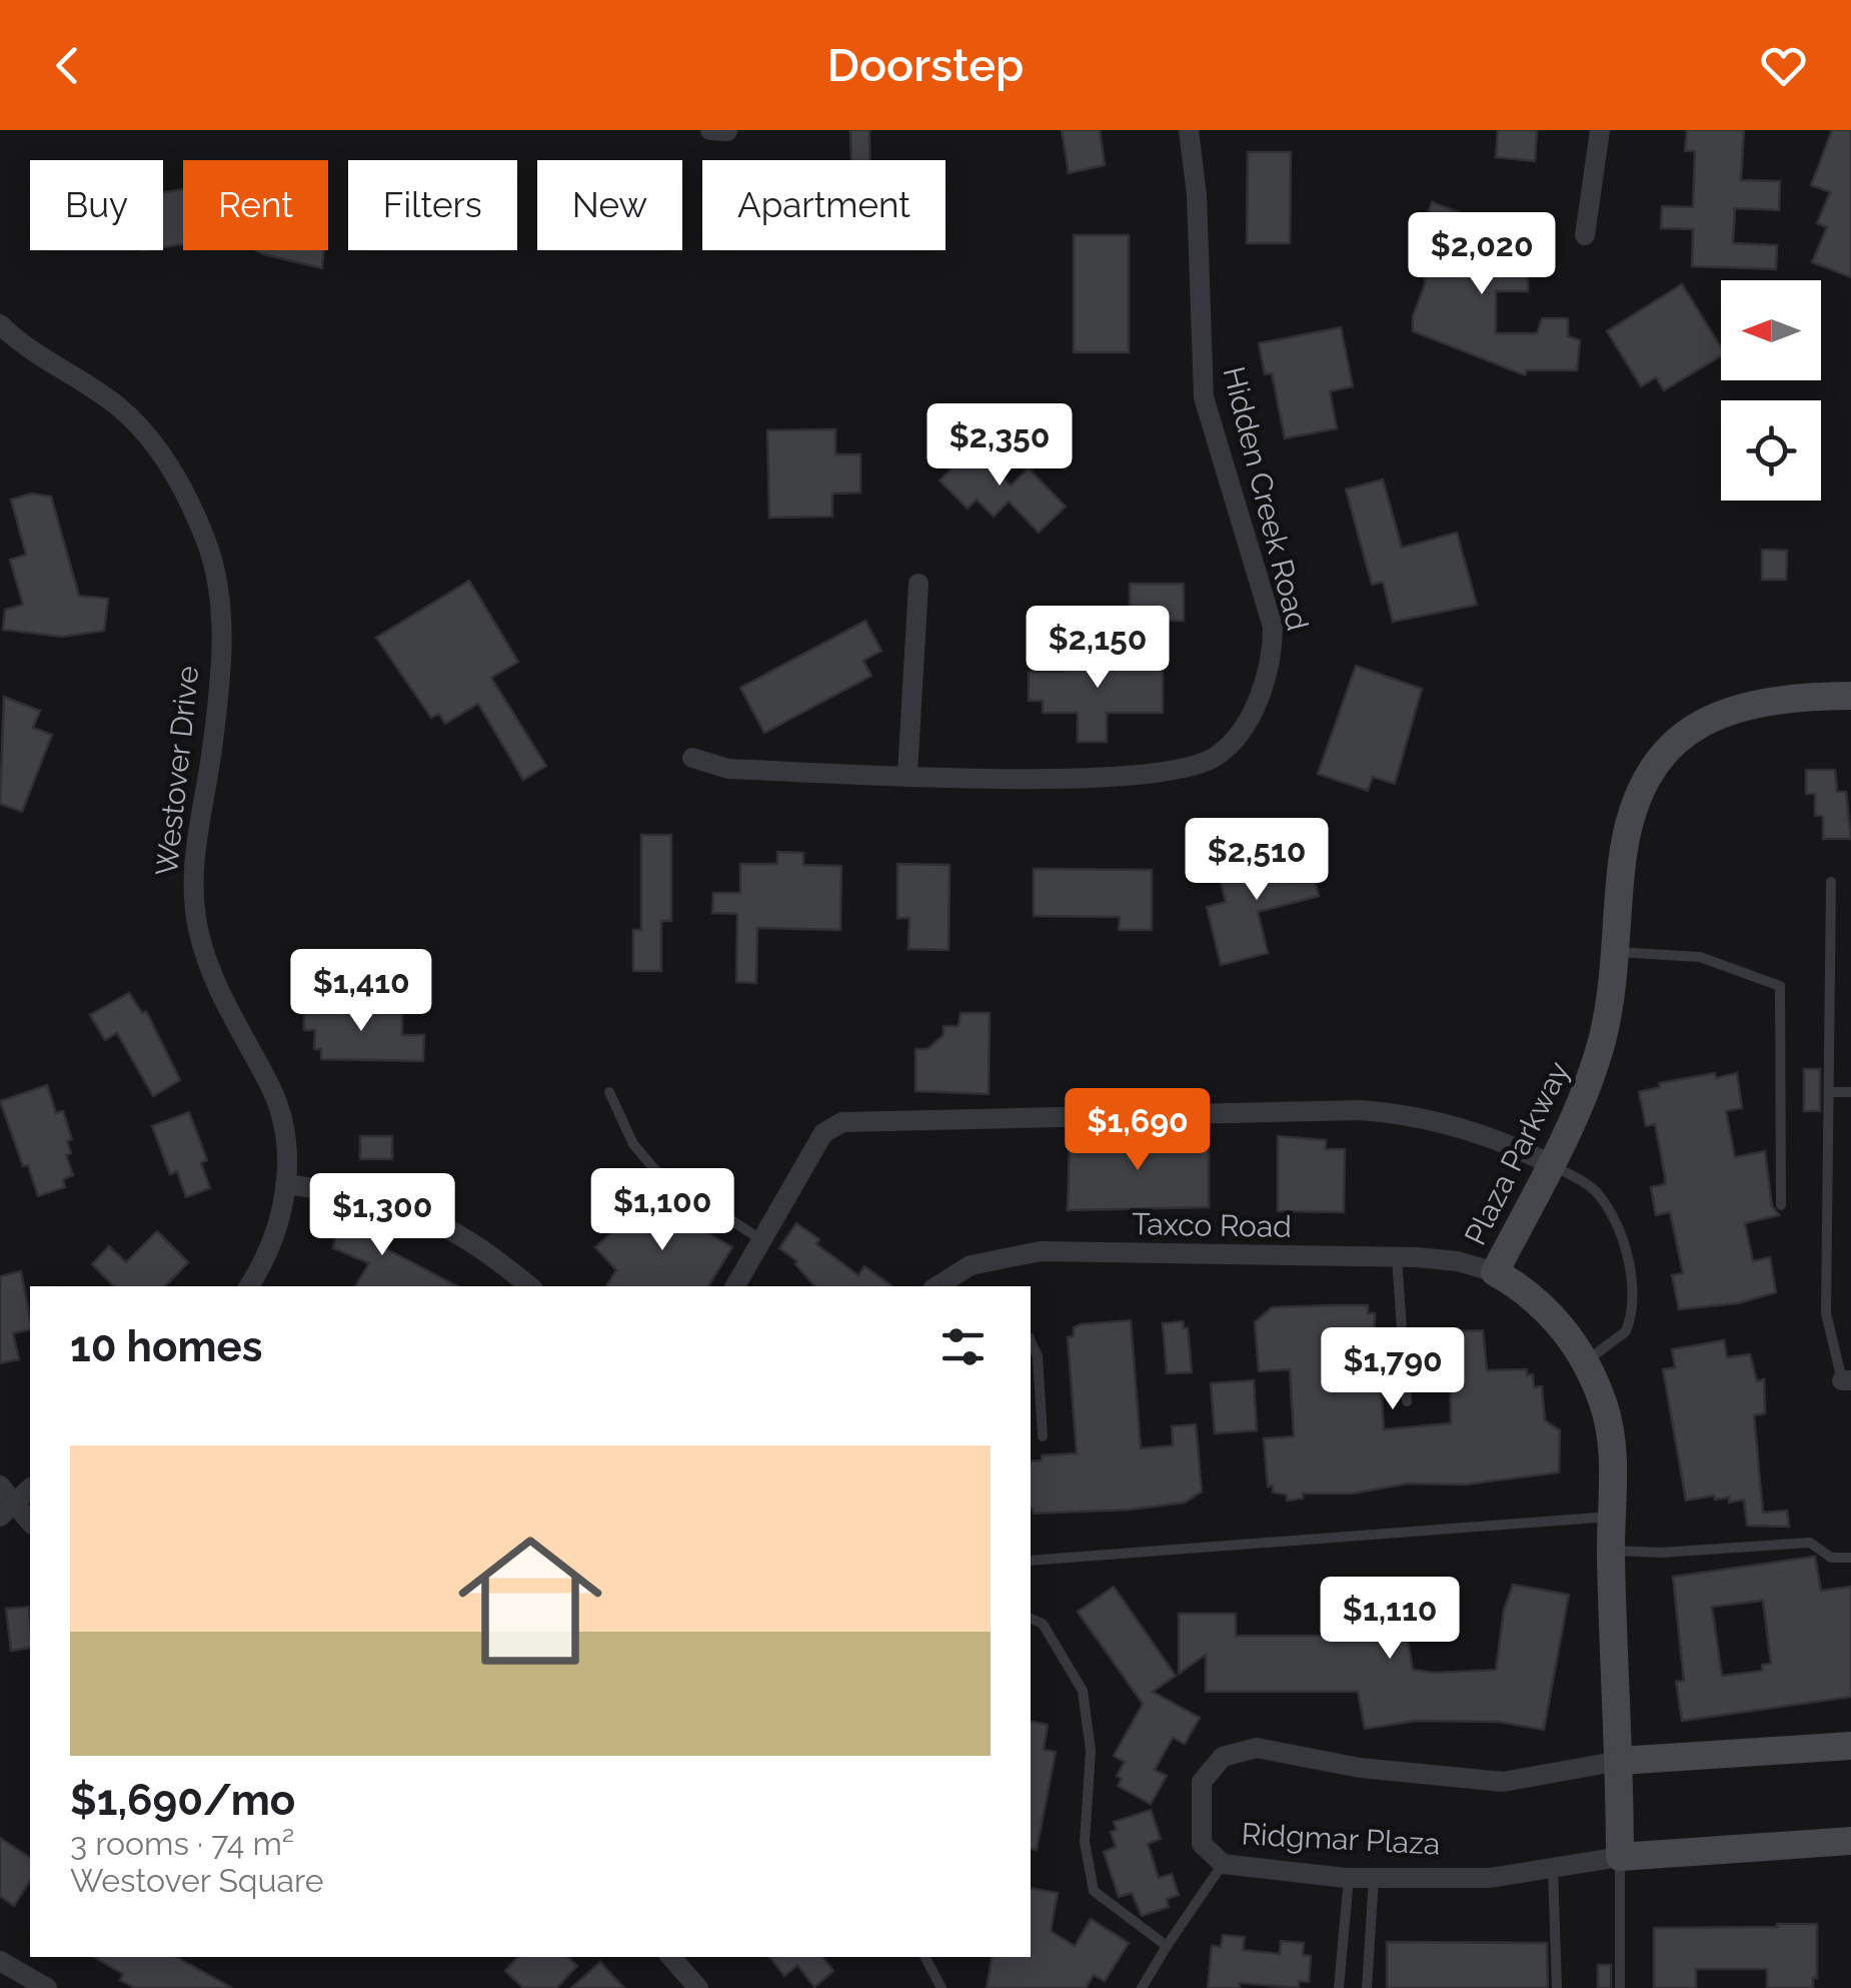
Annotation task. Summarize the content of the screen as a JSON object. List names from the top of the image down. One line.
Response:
{"streets":{"street":["Hidden Creek Road","Westover Drive","Plaza Parkway","Taxco Road","Ridgmar Plaza"]},"crossings":[["Plaza Parkway","Taxco Road"],["Plaza Parkway","Ridgmar Plaza"]],"north":"left","page":{"header":"Doorstep","chip":["Buy","Rent","Filters","New","Apartment"],"price":["$2,020","$2,350","$2,150","$2,510","$1,410","$1,690","$1,100","$1,300","$1,790","$1,110"],"heading":"10 homes","list":[{"name":"$1,690/mo","note":"3 rooms · 74 m² · Westover Square"}]}}
